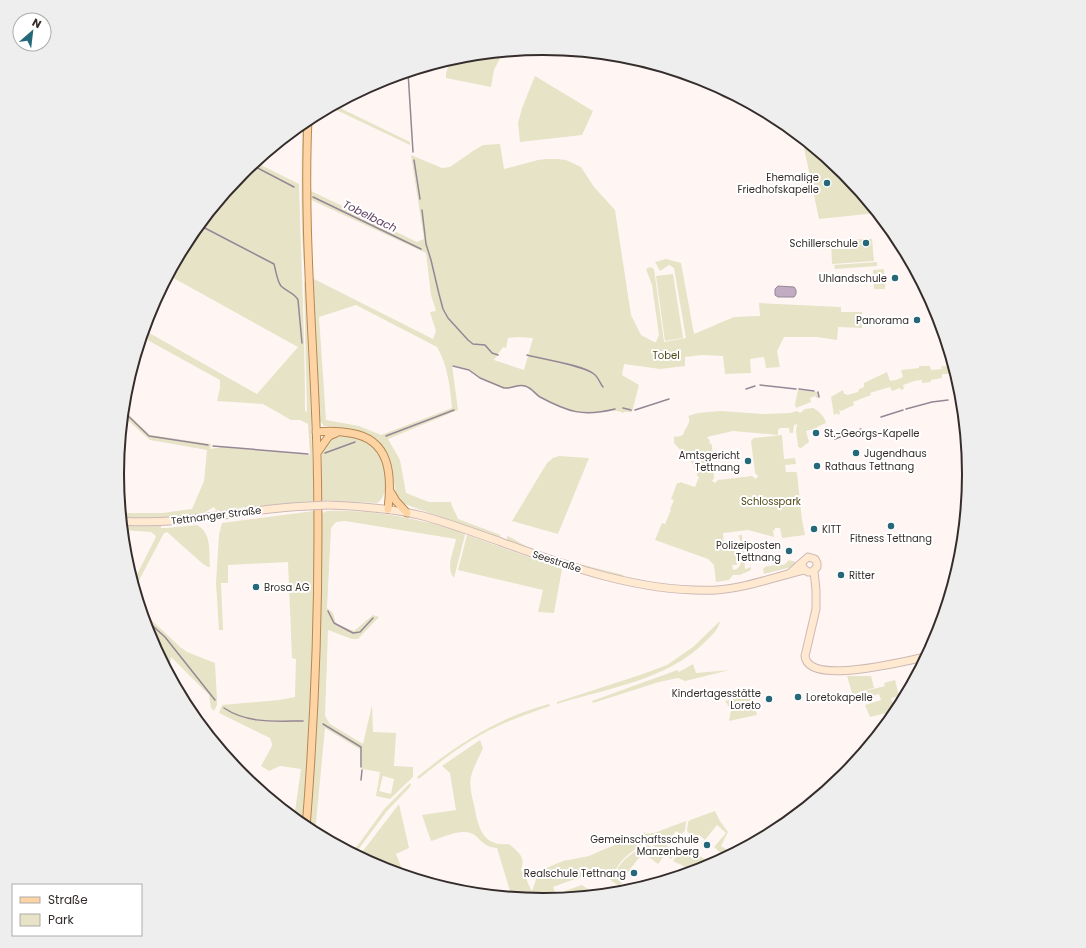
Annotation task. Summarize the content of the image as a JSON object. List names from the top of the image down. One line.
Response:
{"streets":{"main road":["Tettnanger Straße","Seestraße"]},"crossings":[["Tettnanger Straße","Seestraße"]],"water":["Tobelbach"],"parks":["Tobel","Schlosspark"],"places":["Ehemalige Friedhofskapelle","Schillerschule","Uhlandschule","Panorama","St.-Georgs-Kapelle","Jugendhaus","Amtsgericht Tettnang","Rathaus Tettnang","Fitness Tettnang","KITT","Polizeiposten Tettnang","Ritter","Brosa AG","Loretokapelle","Kindertagesstätte Loreto","Gemeinschaftsschule Manzenberg","Realschule Tettnang"],"legend":["Straße","Park"],"north":"top right"}
